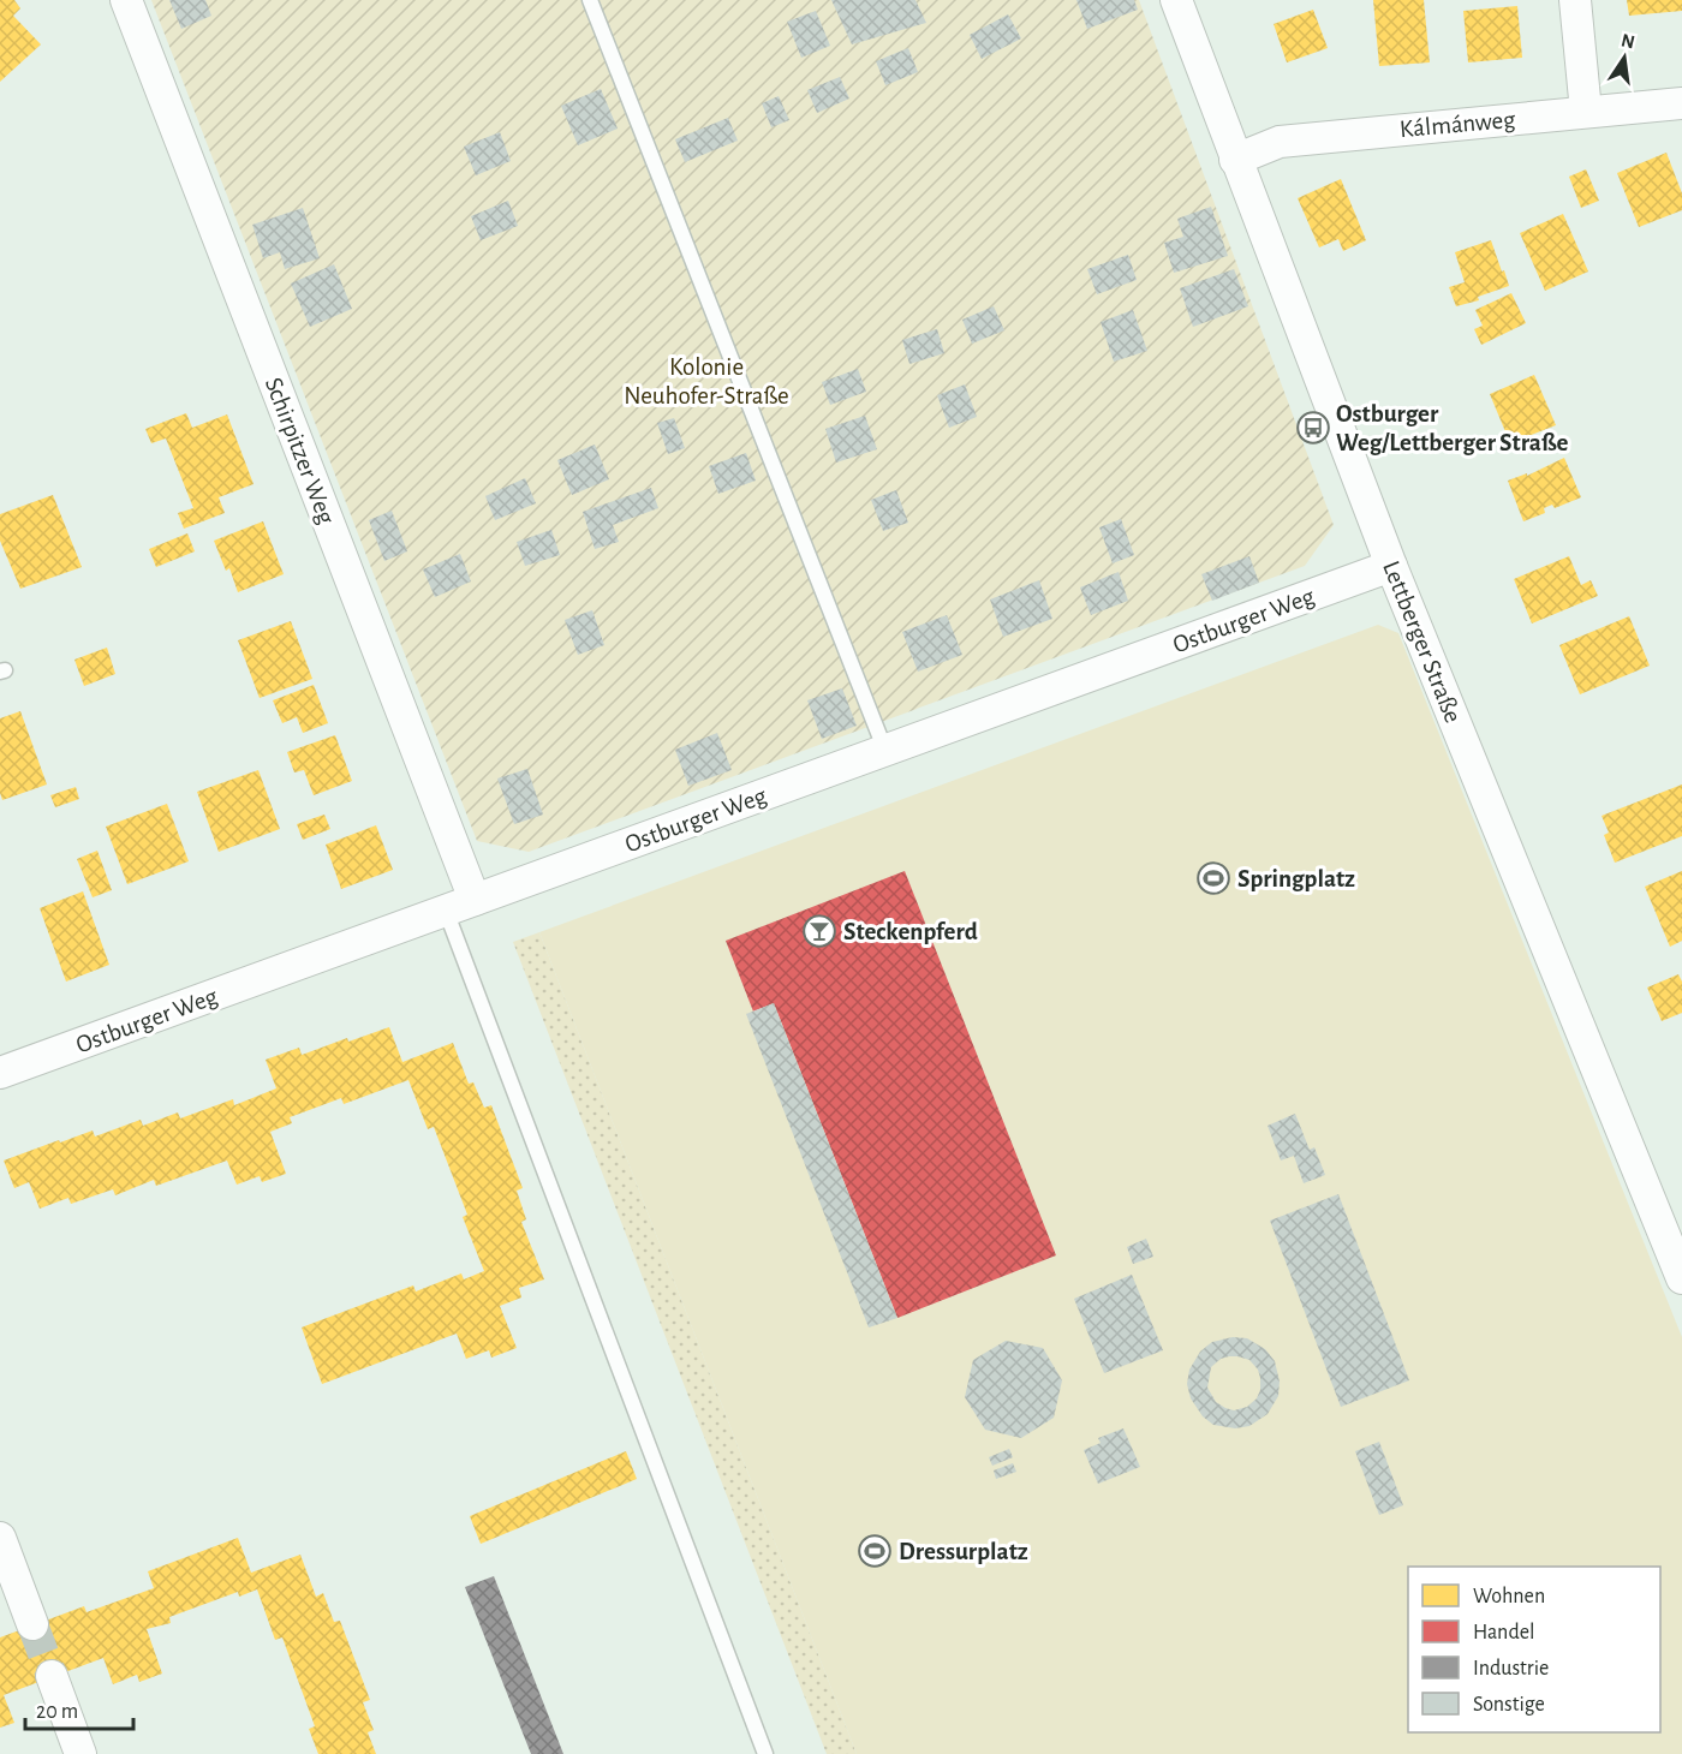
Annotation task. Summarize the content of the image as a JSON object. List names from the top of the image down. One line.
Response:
{"streets":{"street":["Kálmánweg","Schirpitzer Weg","Ostburger Weg","Lettberger Straße"]},"crossings":[["Kálmánweg","Lettberger Straße"],["Schirpitzer Weg","Ostburger Weg"],["Ostburger Weg","Lettberger Straße"]],"parks":["Kolonie Neuhofer-Straße"],"places":{"bus stop":["Ostburger Weg/Lettberger Straße"],"sports":["Springplatz","Dressurplatz"],"bar":["Steckenpferd"]},"legend":["Wohnen","Handel","Industrie","Sonstige"],"scale_bar":"20 m","north":"top"}
